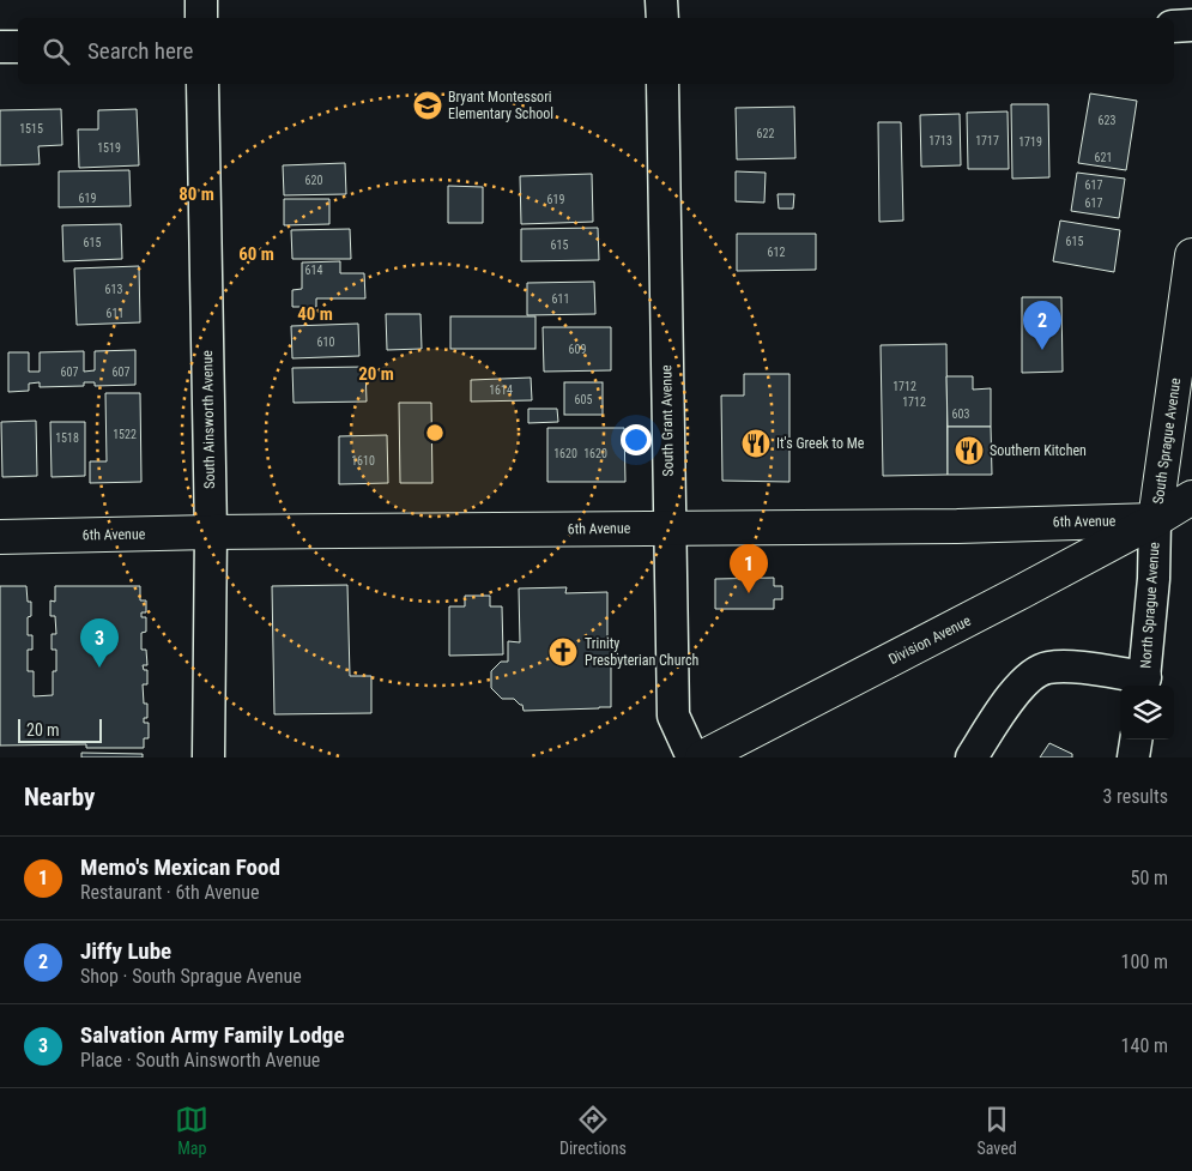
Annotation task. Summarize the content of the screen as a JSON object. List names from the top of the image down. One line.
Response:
{"streets":{"main road":["South Sprague Avenue","6th Avenue","Division Avenue"],"street":["South Ainsworth Avenue","South Grant Avenue","North Sprague Avenue"]},"crossings":[["South Ainsworth Avenue","6th Avenue"],["South Grant Avenue","6th Avenue"],["South Sprague Avenue","6th Avenue"],["South Sprague Avenue","North Sprague Avenue"],["South Sprague Avenue","Division Avenue"],["6th Avenue","North Sprague Avenue"],["6th Avenue","Division Avenue"],["North Sprague Avenue","Division Avenue"]],"places":{"school or university":["Bryant Montessori Elementary School"],"restaurant":["It's Greek to Me","Southern Kitchen"],"church":["Trinity Presbyterian Church"]},"house_numbers":["623","1515","622","1713","1717","1719","1519","621","620","617","619","619","617","615","615","615","612","614","613","611","611","610","609","607","607","1712","1614","605","1712","603","1522","1518","1620","1620","1610"],"scale_bar":"20 m","page":{"search":"Search here","pins":["2","1","3"],"scale":"20 m","heading":["Nearby","3 results"],"list":[{"mark":"1","name":"Memo's Mexican Food","note":"Restaurant · 6th Avenue","value":"50 m"},{"mark":"2","name":"Jiffy Lube","note":"Shop · South Sprague Avenue","value":"100 m"},{"mark":"3","name":"Salvation Army Family Lodge","note":"Place · South Ainsworth Avenue","value":"140 m"}],"nav":["Map","Directions","Saved"]},"rings":["80 m","60 m","40 m","20 m"]}
